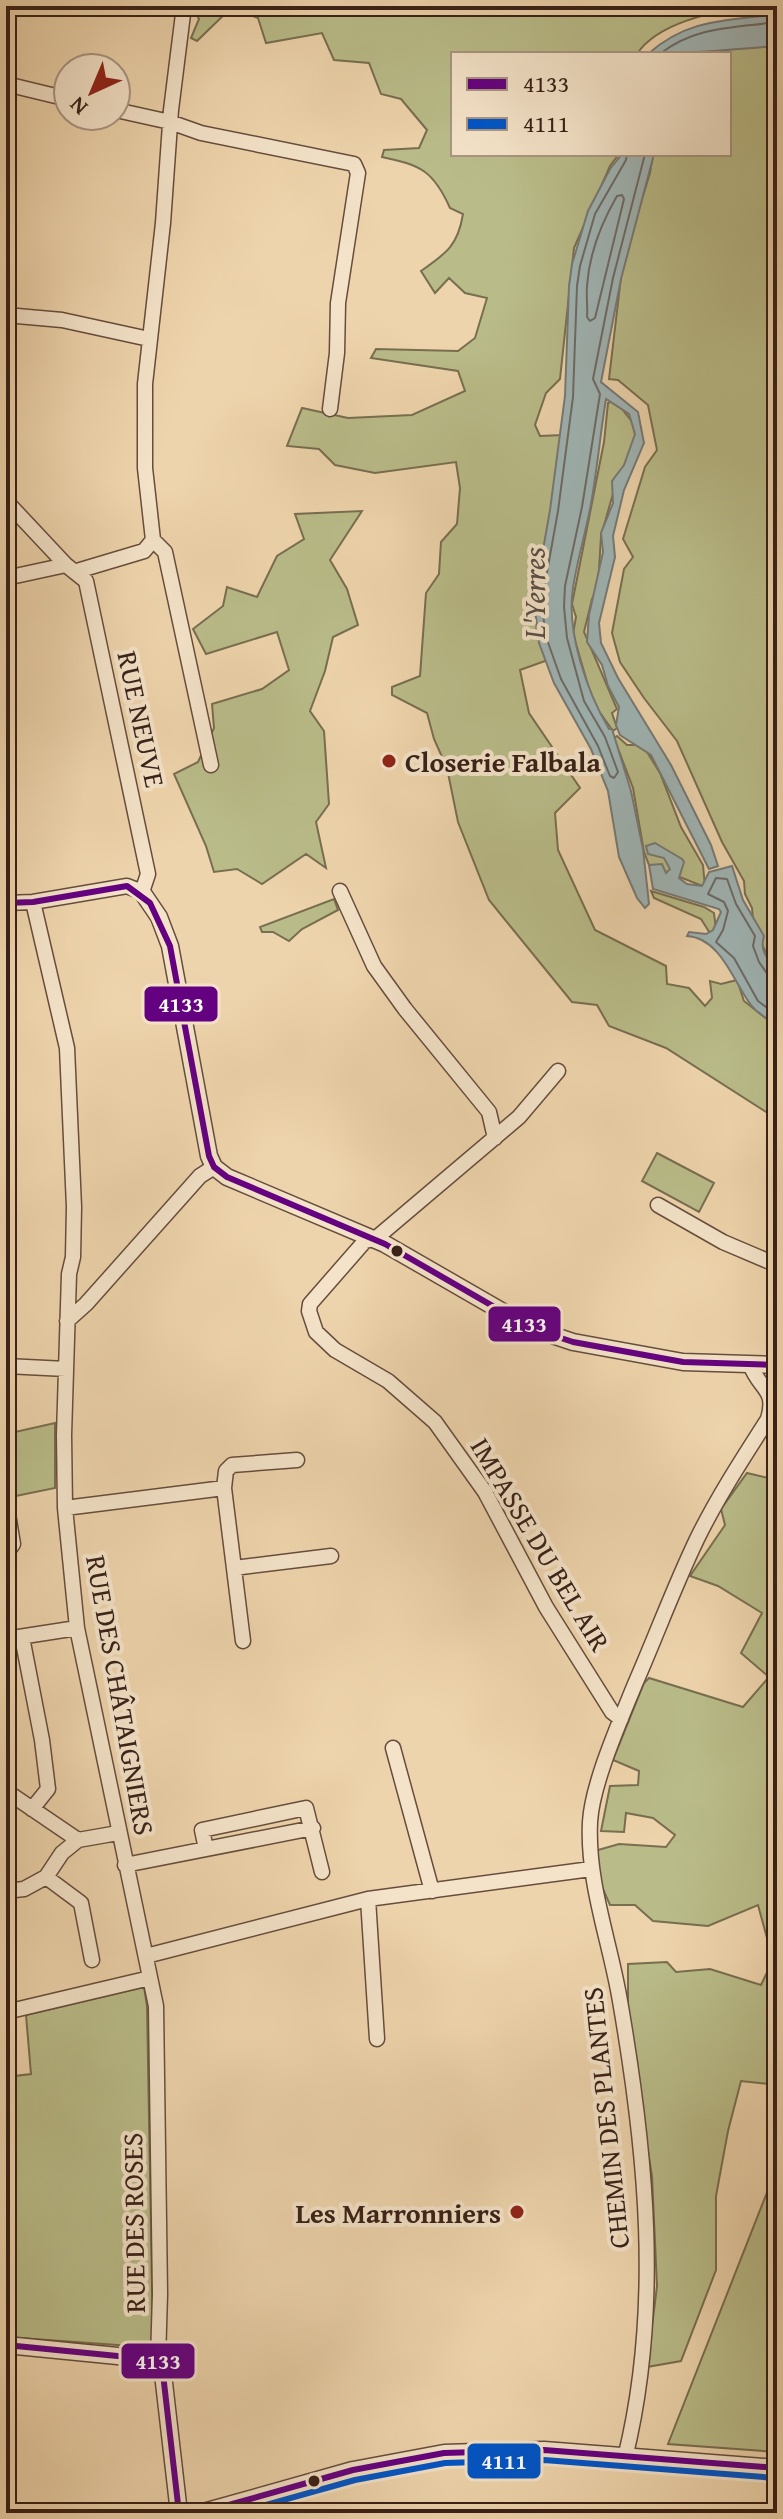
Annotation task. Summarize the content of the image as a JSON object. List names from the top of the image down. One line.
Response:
{"streets":{"street":["RUE NEUVE","IMPASSE DU BEL AIR","RUE DES CHÂTAIGNIERS","CHEMIN DES PLANTES","RUE DES ROSES"]},"crossings":[["IMPASSE DU BEL AIR","CHEMIN DES PLANTES"],["RUE DES CHÂTAIGNIERS","RUE DES ROSES"]],"water":["L'Yerres"],"places":["Closerie Falbala","Les Marronniers"],"lines":["transit line 4133","transit line 4111"],"legend":["4133","4111"],"north":"bottom left"}
